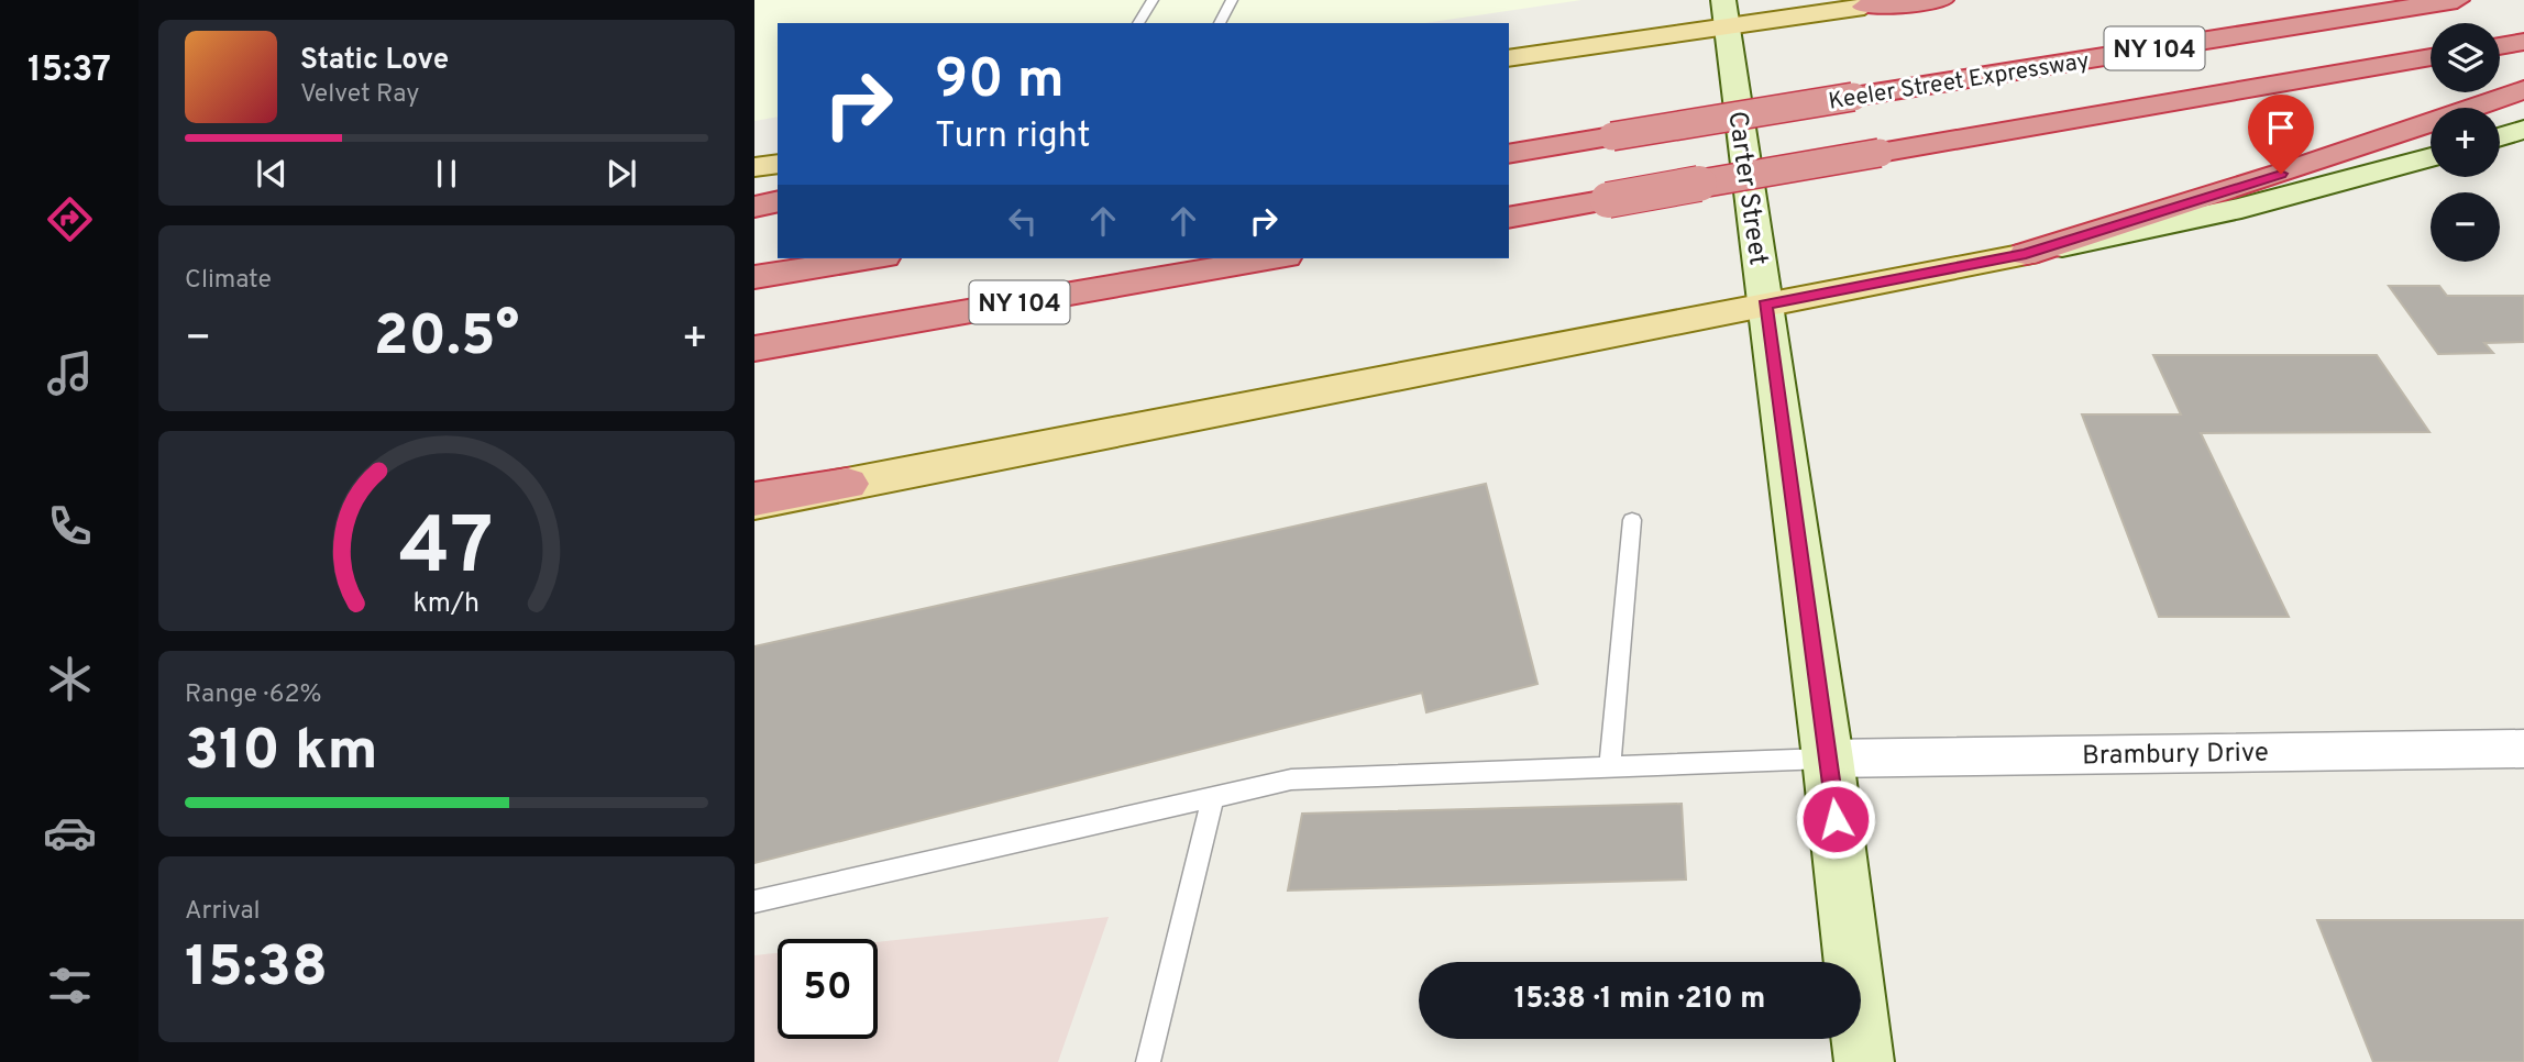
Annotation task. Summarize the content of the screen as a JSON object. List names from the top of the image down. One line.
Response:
{"streets":{"highway":["NY 104","Keeler Street Expressway"],"main road":["Carter Street"],"street":["Brambury Drive"]},"crossings":[["Carter Street","Brambury Drive"]],"page":{"tabs":"15:37","map_buttons":["+","−"],"turn":["90 m","Turn right"],"song":["Static Love","Velvet Ray"],"tile":["Climate",["Range · 62%","310 km"],["Arrival","15:38"]],"heat":["−","20.5°","+"],"limit":"50","trip":"15:38 · 1 min · 210 m","gauge":["47","km/h"]}}
